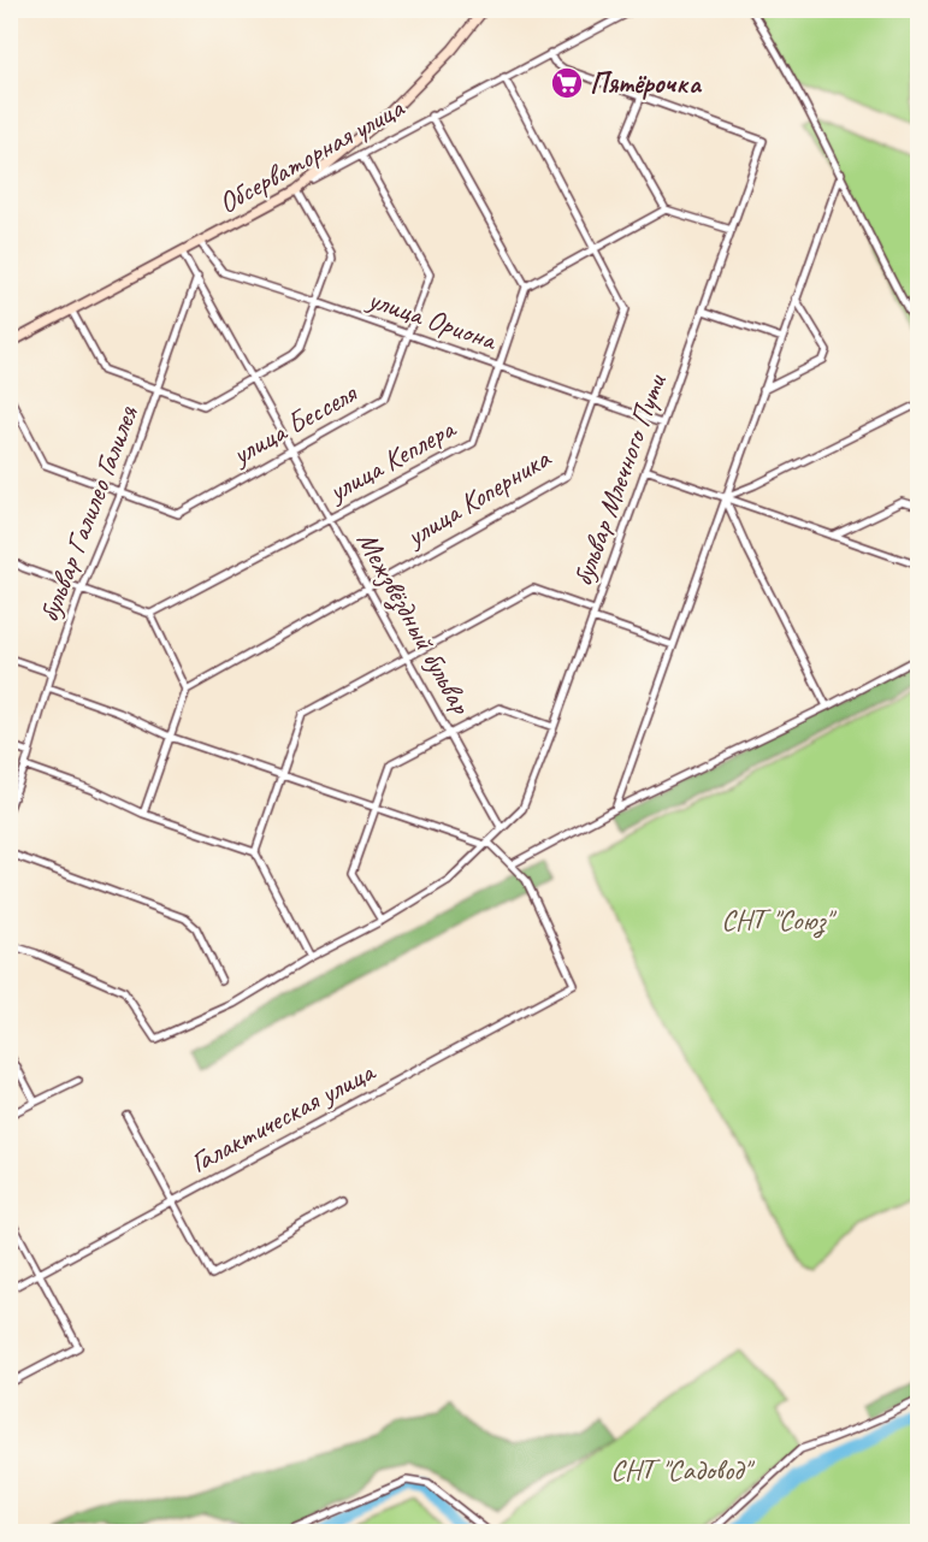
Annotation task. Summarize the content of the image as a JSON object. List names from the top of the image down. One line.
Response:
{"streets":{"main road":["Обсерваторная улица"],"street":["улица Ориона","улица Бесселя","улица Кеплера","бульвар Млечного Пути","улица Коперника","бульвар Галилео Галилея","Межзвёздный бульвар","Галактическая улица"]},"crossings":[["Обсерваторная улица","улица Ориона"],["Обсерваторная улица","улица Бесселя"],["Обсерваторная улица","улица Коперника"],["Обсерваторная улица","Межзвёздный бульвар"],["улица Ориона","улица Бесселя"],["улица Ориона","улица Кеплера"],["улица Ориона","бульвар Млечного Пути"],["улица Ориона","улица Коперника"],["улица Бесселя","бульвар Галилео Галилея"],["улица Бесселя","Межзвёздный бульвар"],["улица Кеплера","Межзвёздный бульвар"],["бульвар Млечного Пути","Межзвёздный бульвар"],["улица Коперника","Межзвёздный бульвар"],["бульвар Галилео Галилея","Межзвёздный бульвар"]],"parks":["СНТ \"Союз\"","СНТ \"Садовод\""],"places":{"supermarket":["Пятёрочка"]}}
